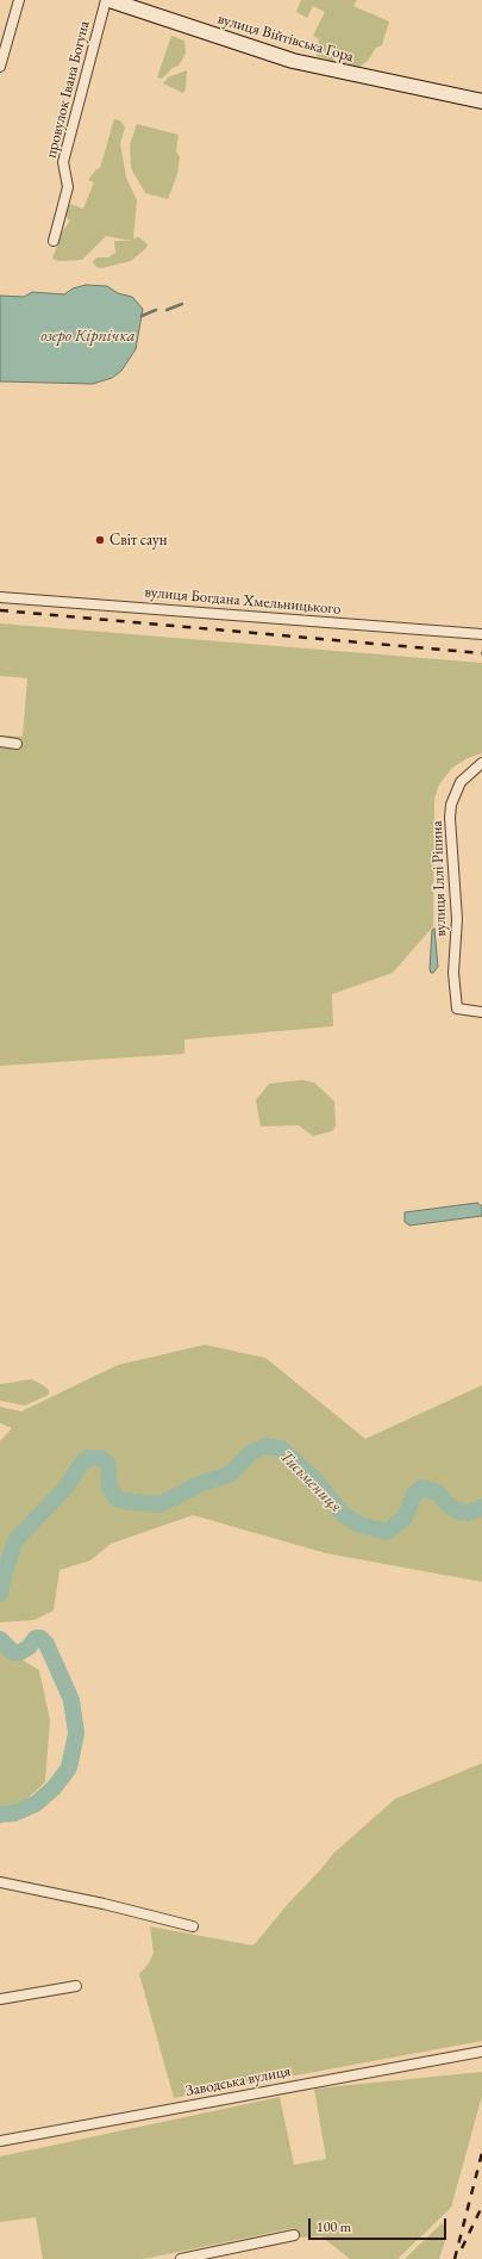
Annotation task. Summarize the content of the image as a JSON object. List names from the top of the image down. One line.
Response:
{"streets":{"street":["вулиця Війтівська Гора","провулок Івана Богуна","вулиця Богдана Хмельницького","вулиця Іллі Ріпина","Заводська вулиця"]},"water":["озеро Кірпічка","Тисьмениця"],"places":["Світ саун"],"scale_bar":"100 m"}
